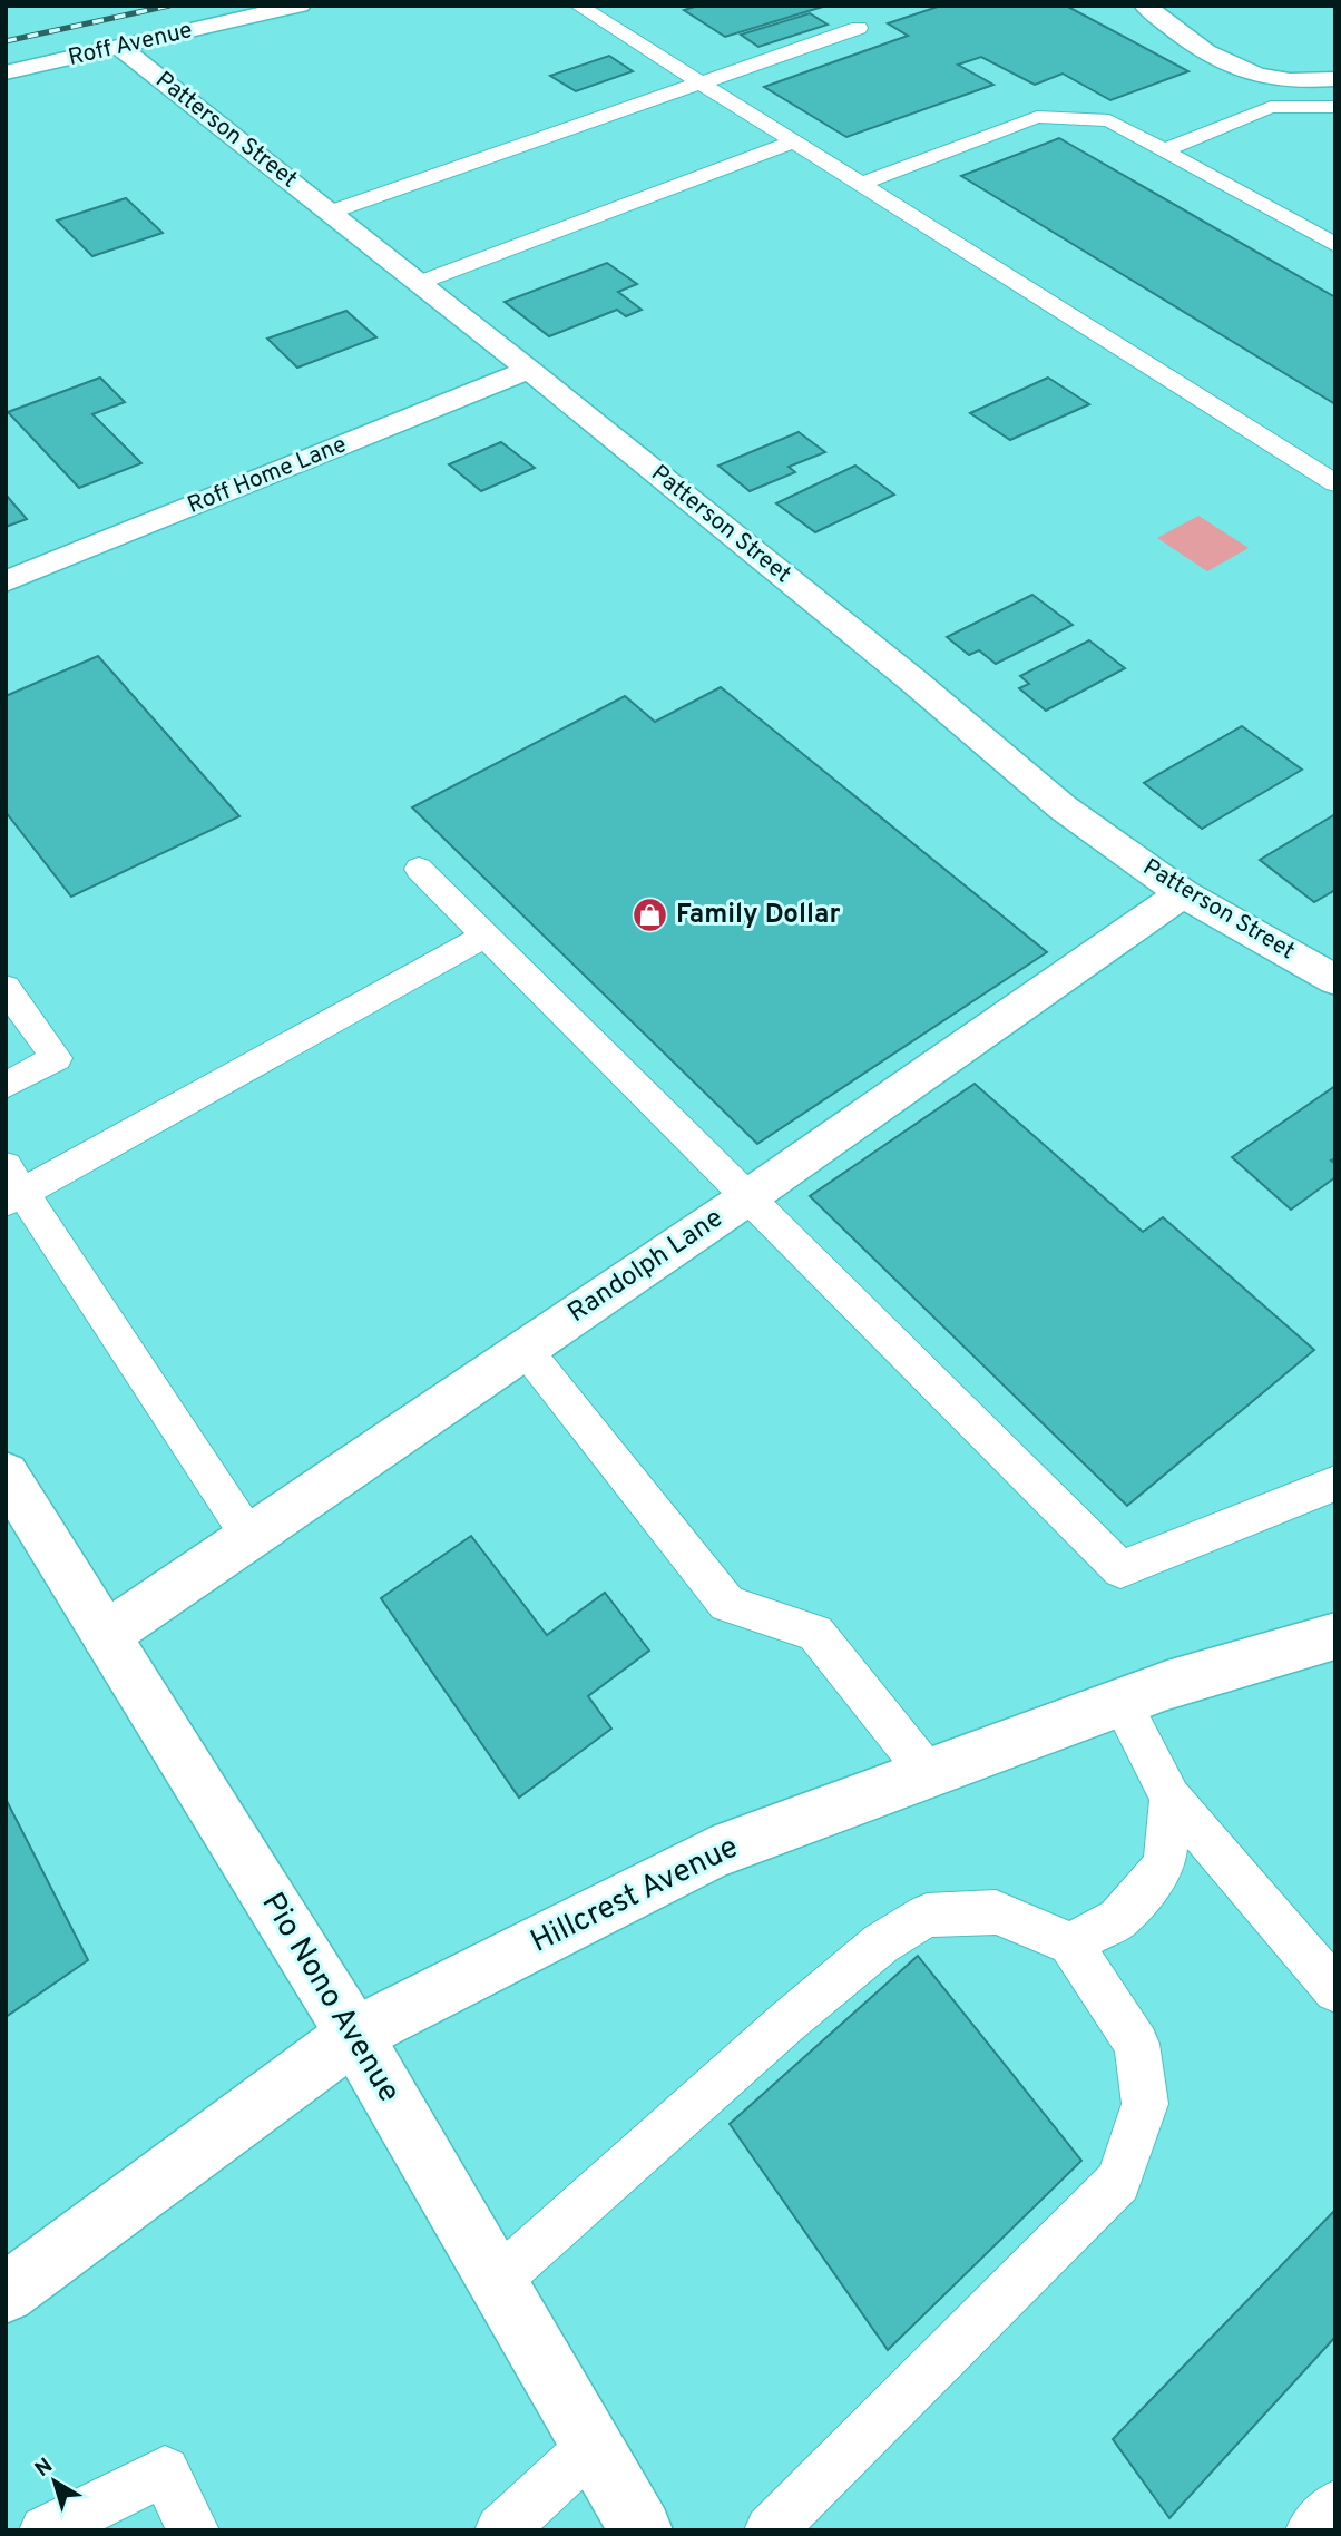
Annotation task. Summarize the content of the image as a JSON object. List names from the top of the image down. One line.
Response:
{"streets":{"street":["Roff Avenue","Patterson Street","Roff Home Lane","Randolph Lane","Hillcrest Avenue","Pio Nono Avenue"]},"crossings":[["Roff Avenue","Patterson Street"],["Patterson Street","Roff Home Lane"],["Patterson Street","Randolph Lane"],["Randolph Lane","Pio Nono Avenue"],["Hillcrest Avenue","Pio Nono Avenue"]],"places":{"shop":["Family Dollar"]},"north":"top left"}
